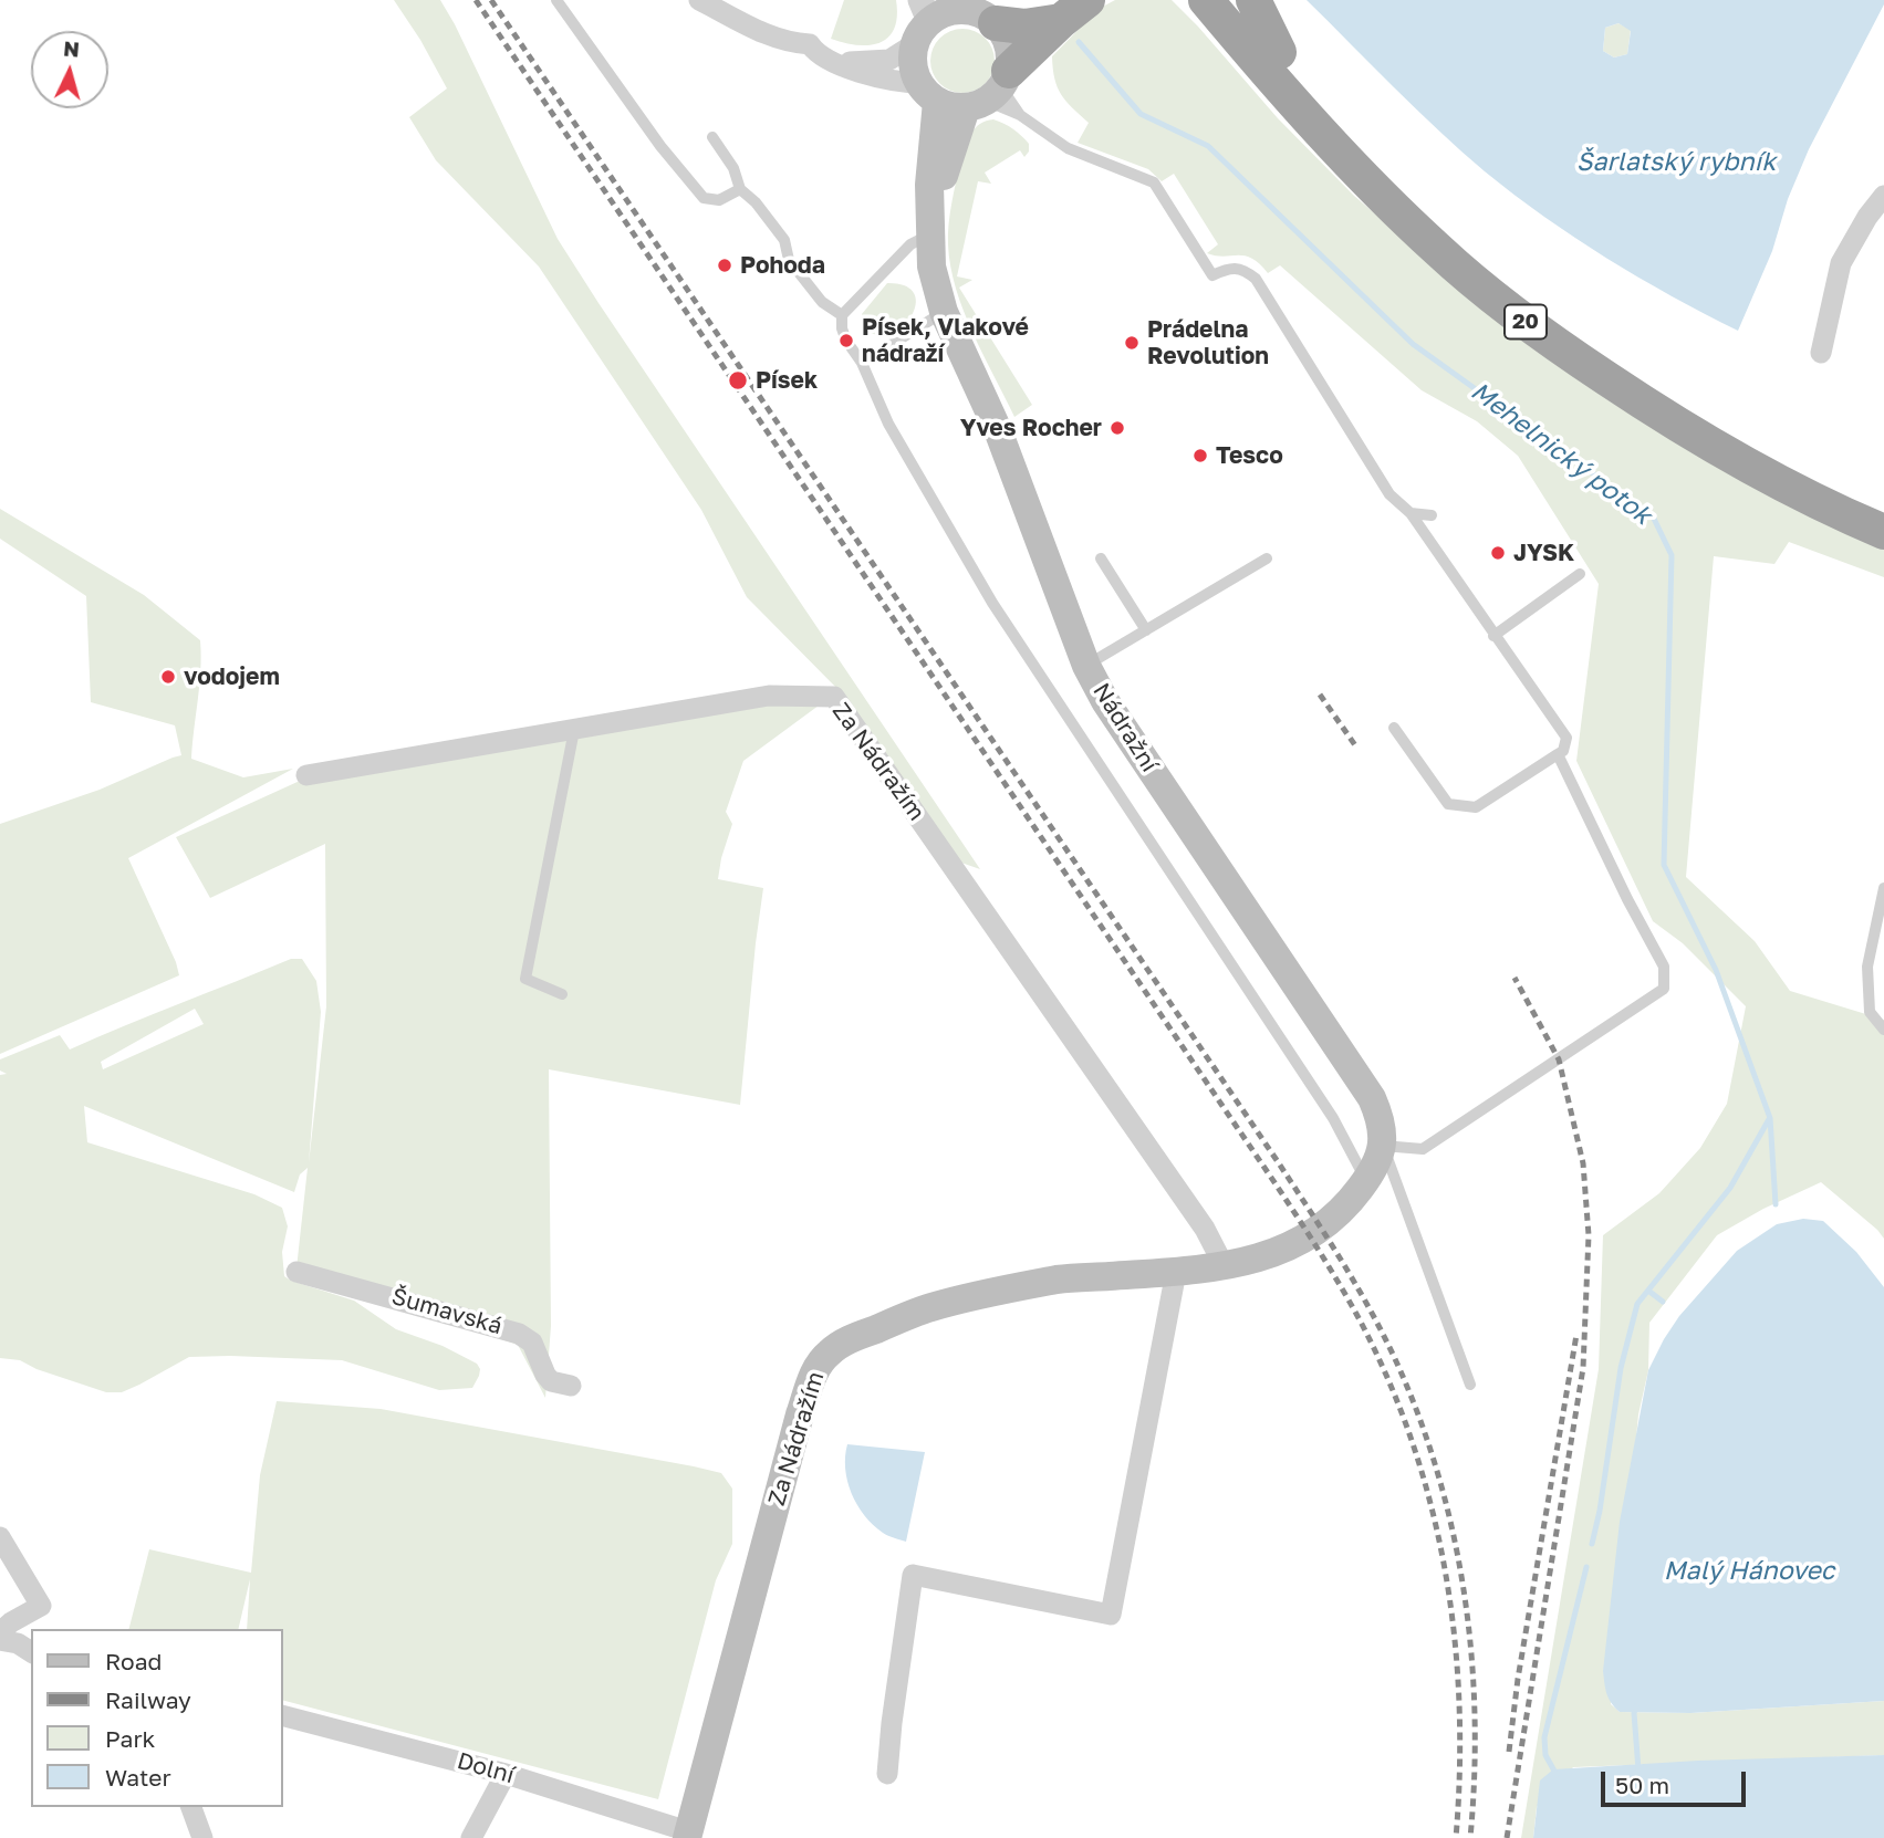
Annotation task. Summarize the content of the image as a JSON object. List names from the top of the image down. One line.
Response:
{"streets":{"highway":["20"],"main road":["Nádražní","Za Nádražím"],"street":["Šumavská","Dolní"]},"crossings":[["Za Nádražím","Dolní"]],"water":["Šarlatský rybník","Mehelnický potok","Malý Hánovec"],"places":["Pohoda","Písek, Vlakové nádraží","Prádelna Revolution","Písek","Yves Rocher","Tesco","JYSK","vodojem"],"legend":["Road","Railway","Park","Water"],"scale_bar":"50 m","north":"top"}
